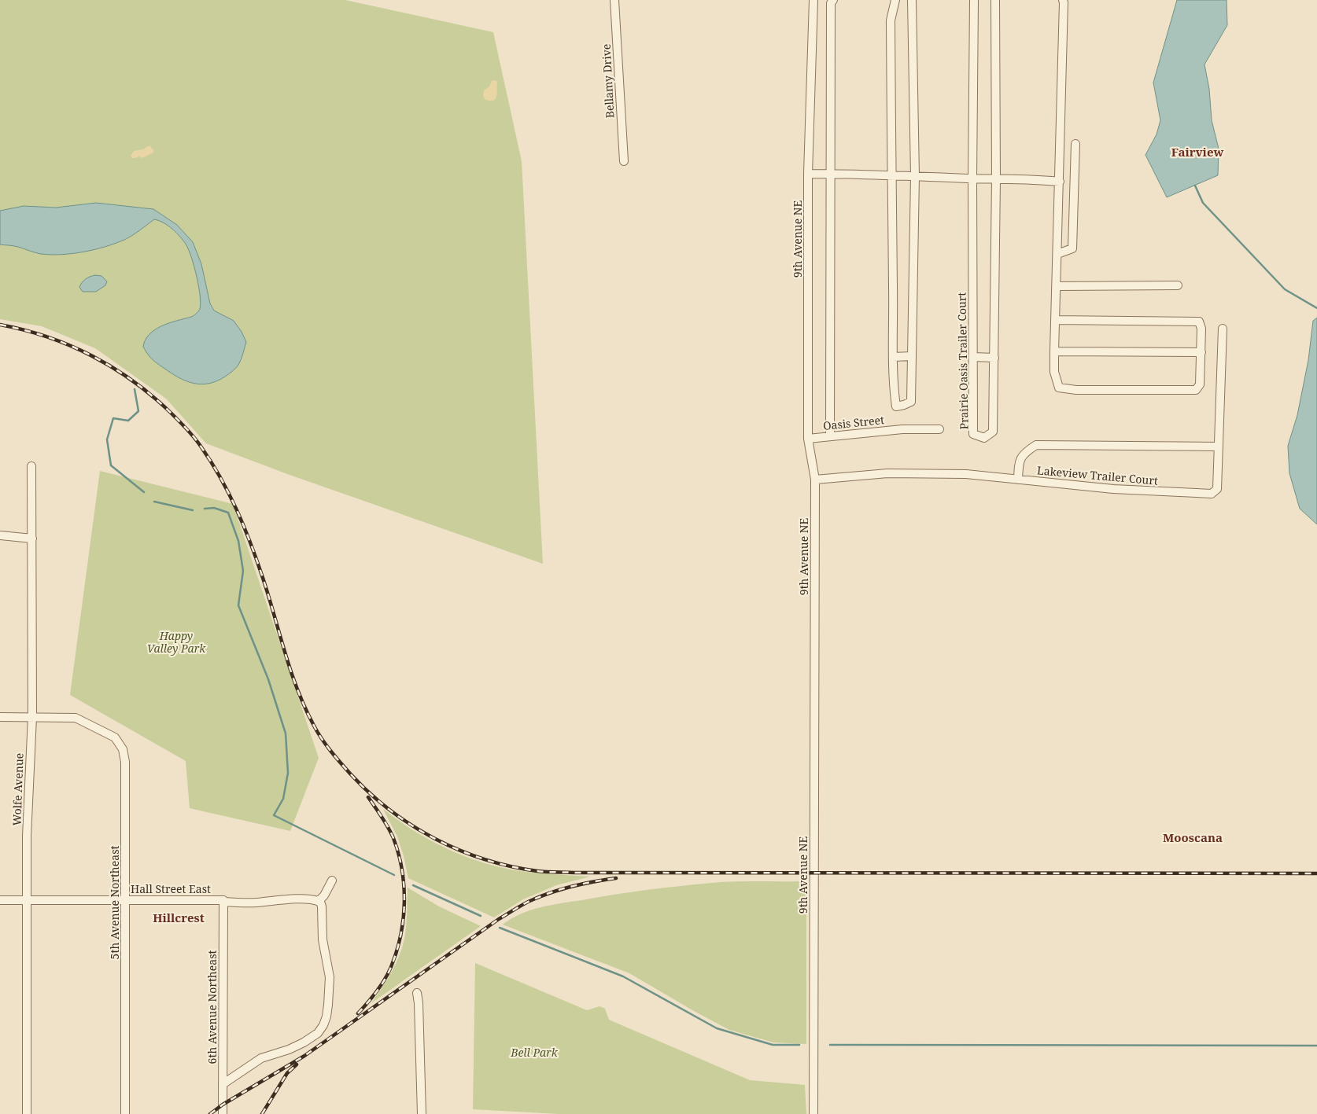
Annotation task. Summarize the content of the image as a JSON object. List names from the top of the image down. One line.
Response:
{"streets":{"street":["Bellamy Drive","9th Avenue NE","Prairie Oasis Trailer Court","Oasis Street","Lakeview Trailer Court","Wolfe Avenue","Hall Street East","5th Avenue Northeast","6th Avenue Northeast"]},"crossings":[["9th Avenue NE","Oasis Street"],["9th Avenue NE","Lakeview Trailer Court"],["Wolfe Avenue","Hall Street East"],["Wolfe Avenue","5th Avenue Northeast"],["Hall Street East","5th Avenue Northeast"],["Hall Street East","6th Avenue Northeast"]],"districts":["Fairview","Mooscana","Hillcrest"],"parks":["Happy Valley Park","Bell Park"]}
